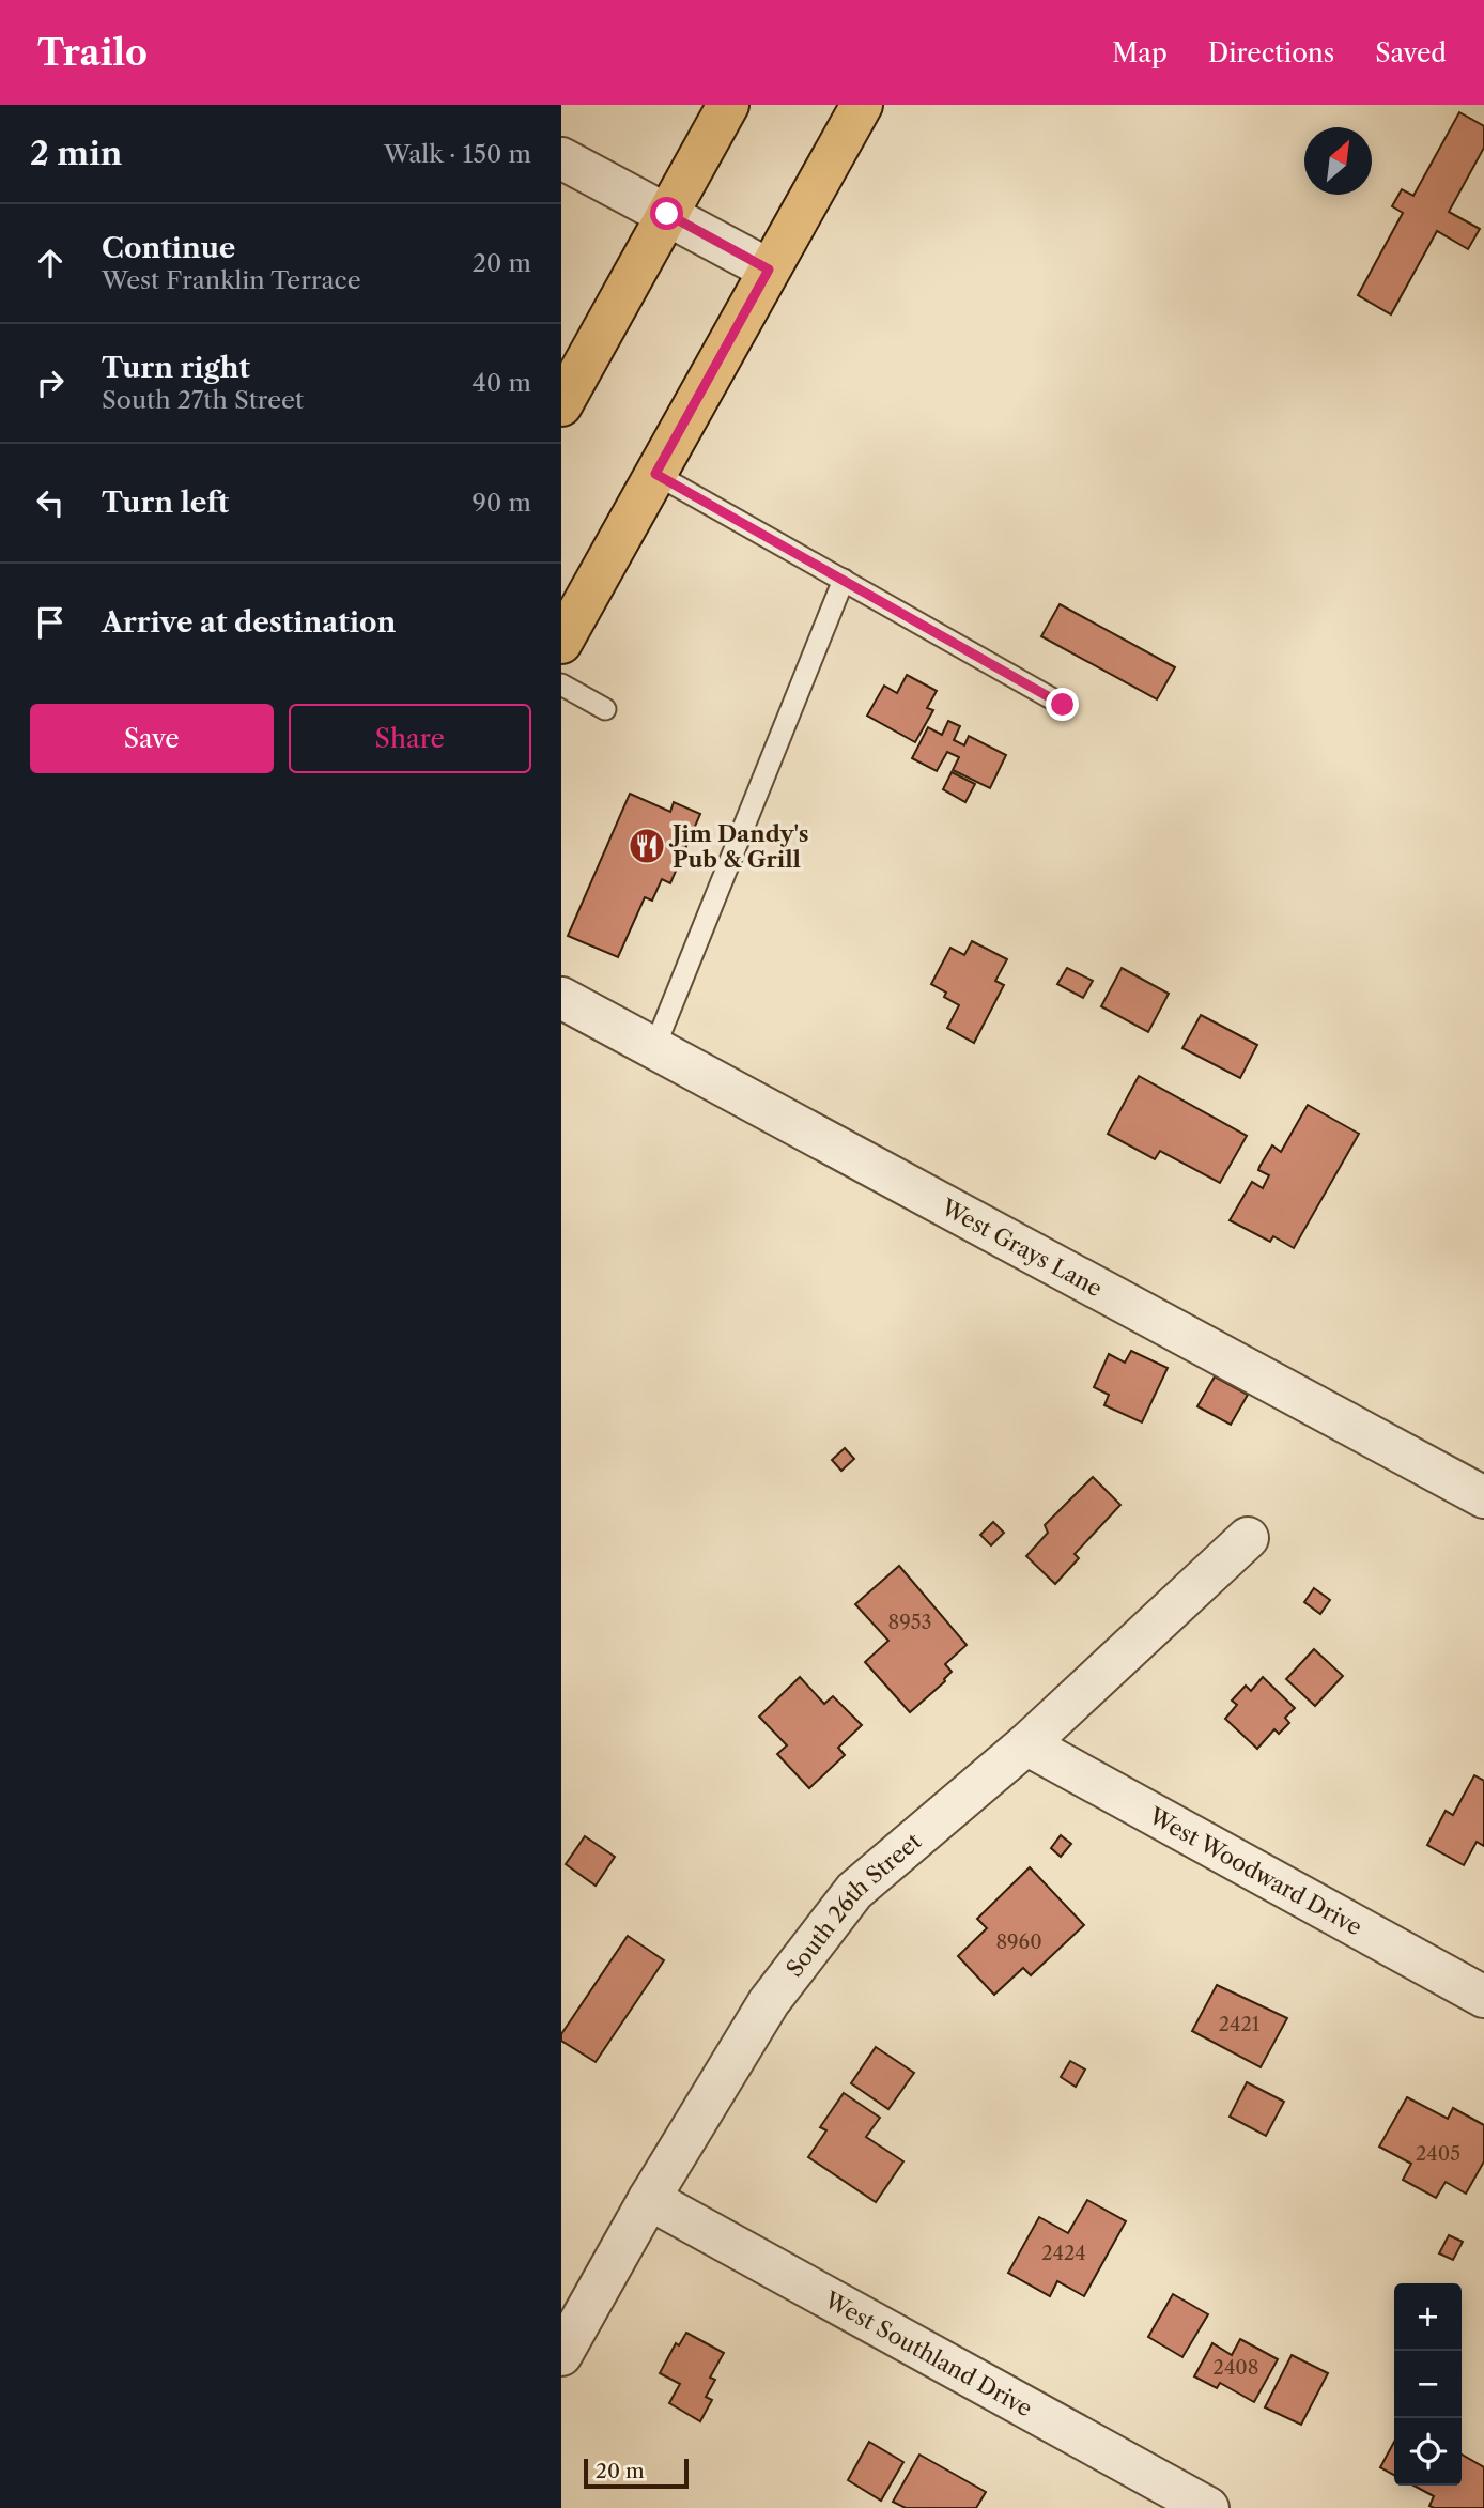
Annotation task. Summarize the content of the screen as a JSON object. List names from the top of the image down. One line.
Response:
{"streets":{"street":["West Grays Lane","West Woodward Drive","South 26th Street","West Southland Drive"]},"crossings":[["West Woodward Drive","South 26th Street"],["South 26th Street","West Southland Drive"]],"places":{"restaurant":["Jim Dandy's Pub & Grill"]},"house_numbers":["8953","8960","2421","2405","2424","2408"],"scale_bar":"20 m","north":"top right","page":{"header":"Trailo","nav":["Map","Directions","Saved"],"heading":["2 min","Walk · 150 m"],"list":[["Continue","West Franklin Terrace","20 m"],["Turn right","South 27th Street","40 m"],["Turn left","90 m"],"Arrive at destination"],"buttons":["Save","Share"],"map_buttons":["+","−"],"scale":"20 m"}}
